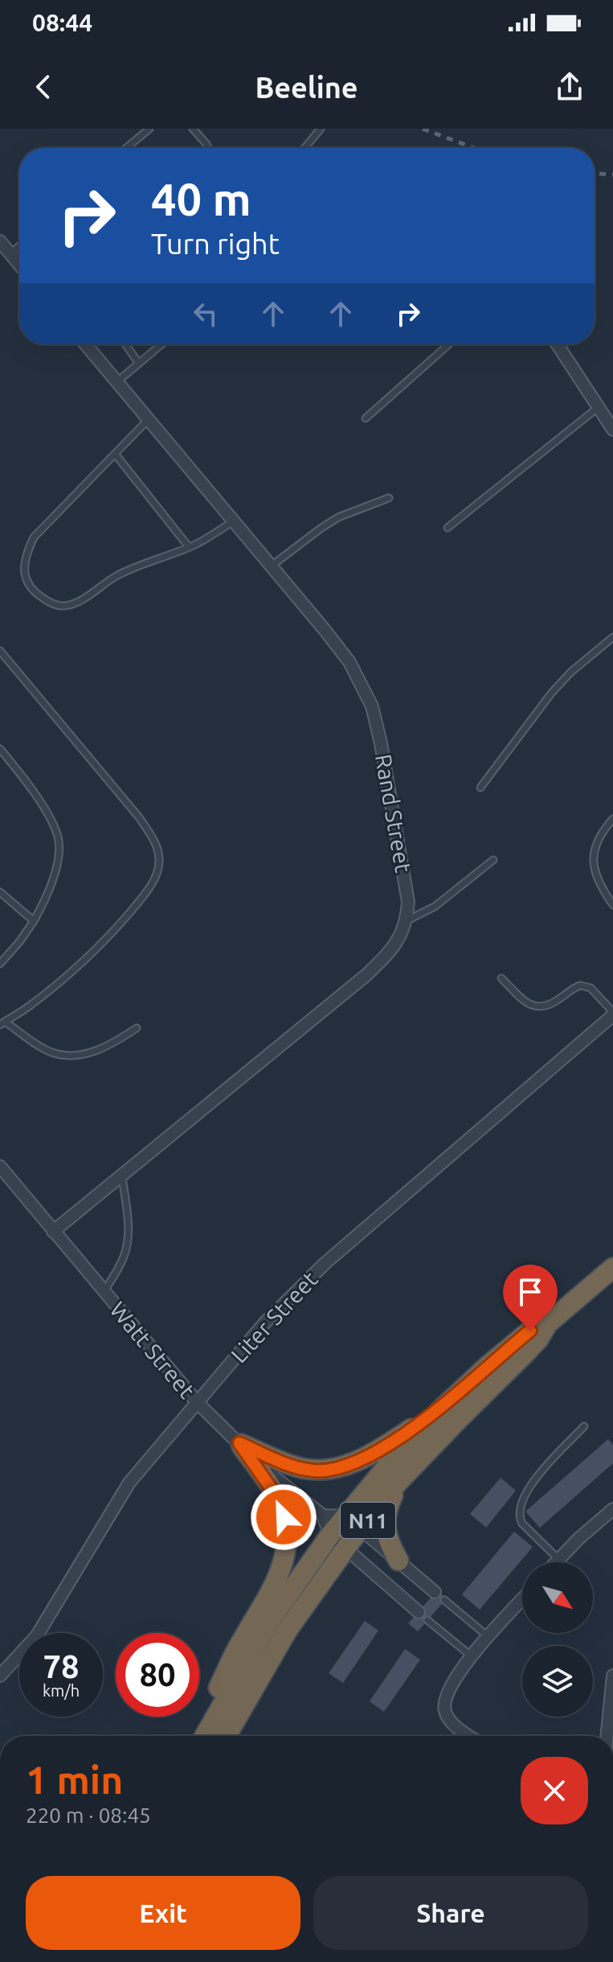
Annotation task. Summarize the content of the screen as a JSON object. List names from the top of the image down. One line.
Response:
{"streets":{"highway":["N11"],"street":["Rand Street","Liter Street","Watt Street"]},"crossings":[["Liter Street","Watt Street"]],"north":"bottom right","page":{"status":"08:44","header":"Beeline","turn":["40 m","Turn right"],"speed":"78 km/h","limit":"80","heading":["1 min","220 m · 08:45"],"buttons":["Exit","Share"]}}
